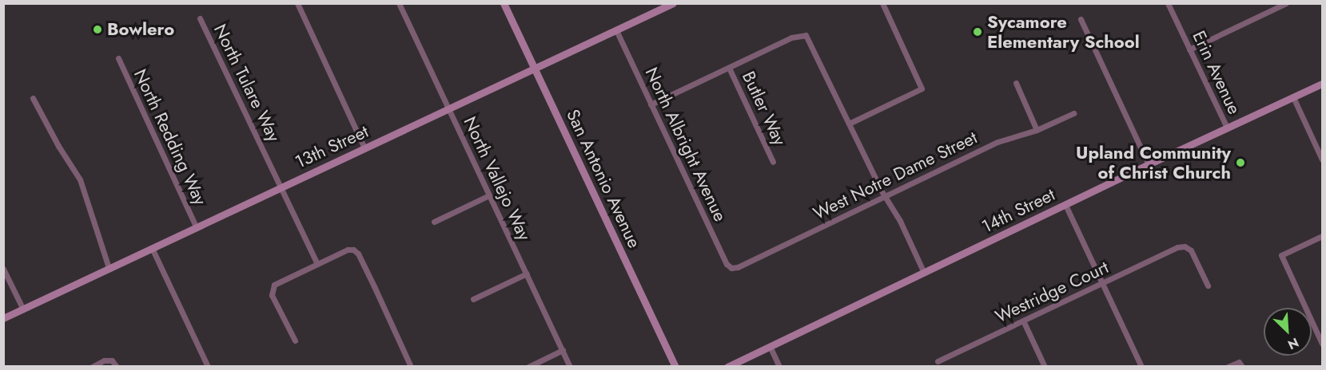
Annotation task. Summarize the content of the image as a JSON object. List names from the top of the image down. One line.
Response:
{"streets":{"street":["Erin Avenue","North Tulare Way","Butler Way","North Redding Way","North Albright Avenue","13th Street","West Notre Dame Street","North Vallejo Way","San Antonio Avenue","14th Street","Westridge Court"]},"crossings":[["Erin Avenue","14th Street"],["North Tulare Way","13th Street"],["North Redding Way","13th Street"],["North Albright Avenue","13th Street"],["North Albright Avenue","West Notre Dame Street"],["13th Street","North Vallejo Way"],["13th Street","San Antonio Avenue"]],"places":["Bowlero","Sycamore Elementary School","Upland Community of Christ Church"],"north":"bottom right"}
